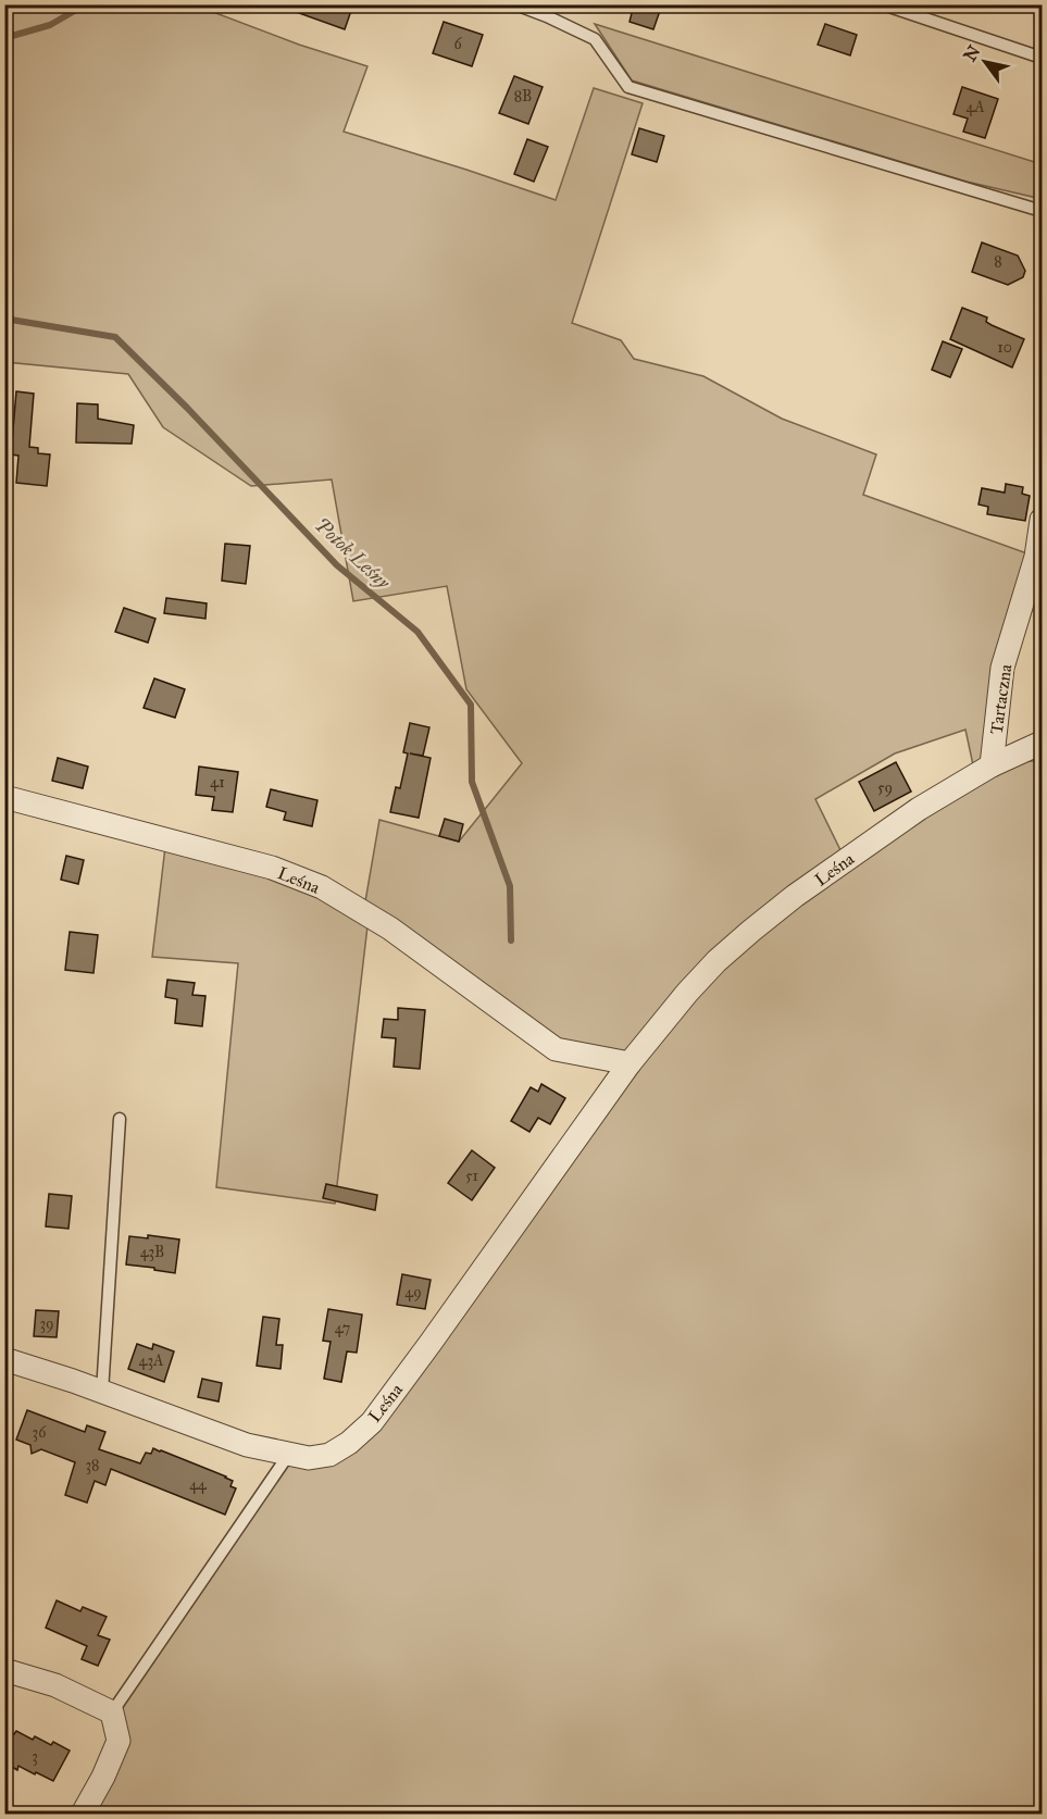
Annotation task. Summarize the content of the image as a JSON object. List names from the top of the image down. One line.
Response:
{"streets":{"street":["Tartaczna","Leśna"]},"crossings":[["Tartaczna","Leśna"]],"water":["Potok Leśny"],"house_numbers":["6","8B","4A","8","10","41","59","51","43B","49","39","47","43A","36","38","44","3"],"north":"top left"}
